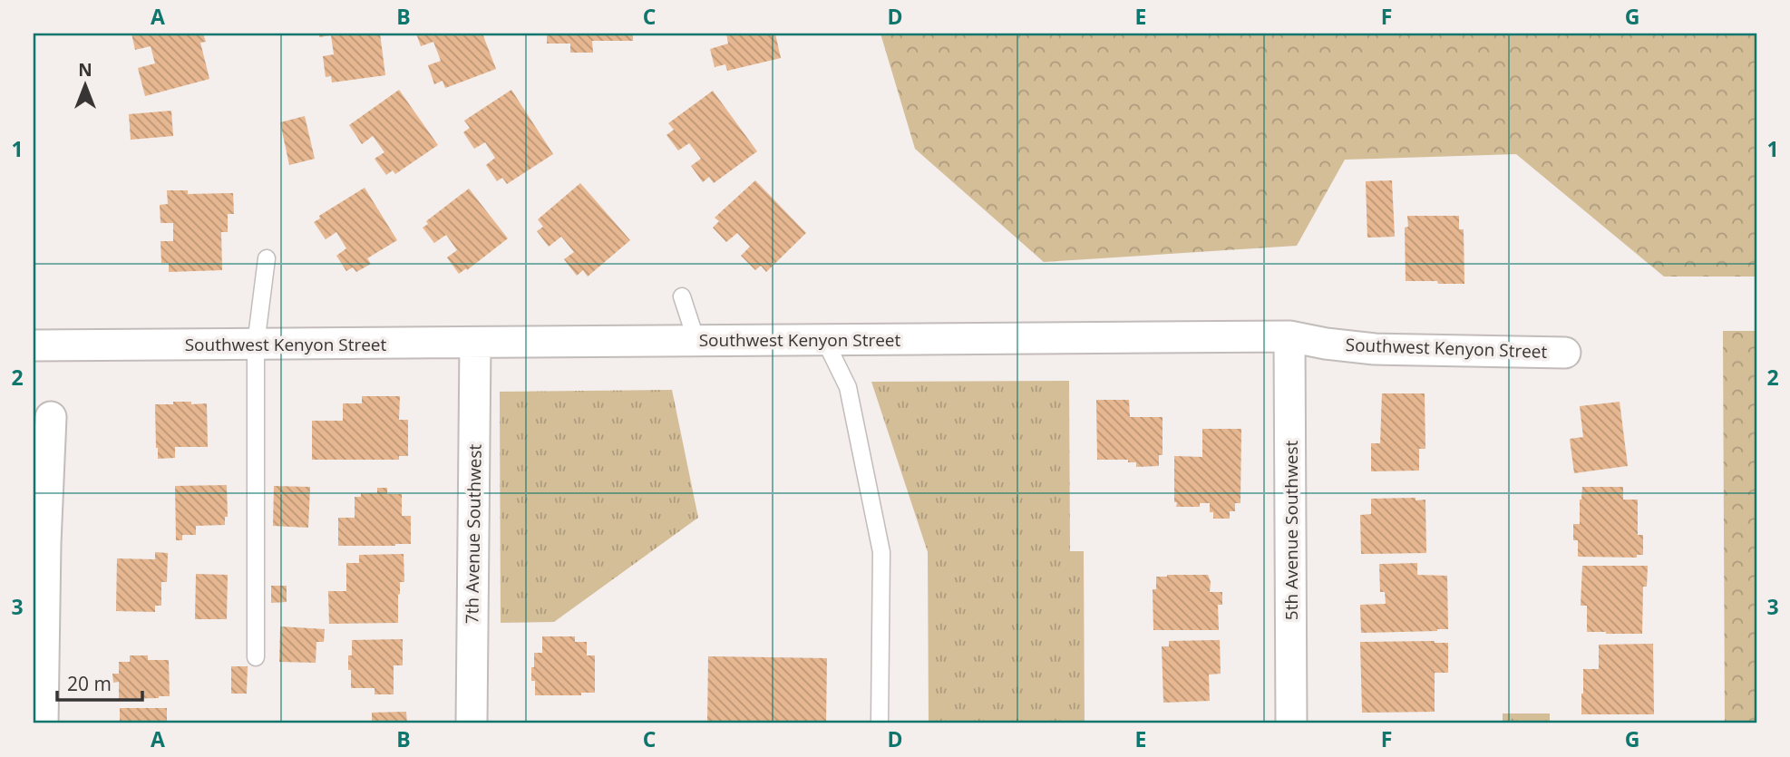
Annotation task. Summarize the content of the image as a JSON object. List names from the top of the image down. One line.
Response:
{"streets":{"street":["Southwest Kenyon Street","5th Avenue Southwest","7th Avenue Southwest"]},"crossings":[["Southwest Kenyon Street","5th Avenue Southwest"],["Southwest Kenyon Street","7th Avenue Southwest"]],"scale_bar":"20 m","north":"top","grid":{"columns":["A","B","C","D","E","F","G"],"rows":["1","2","3"]}}
